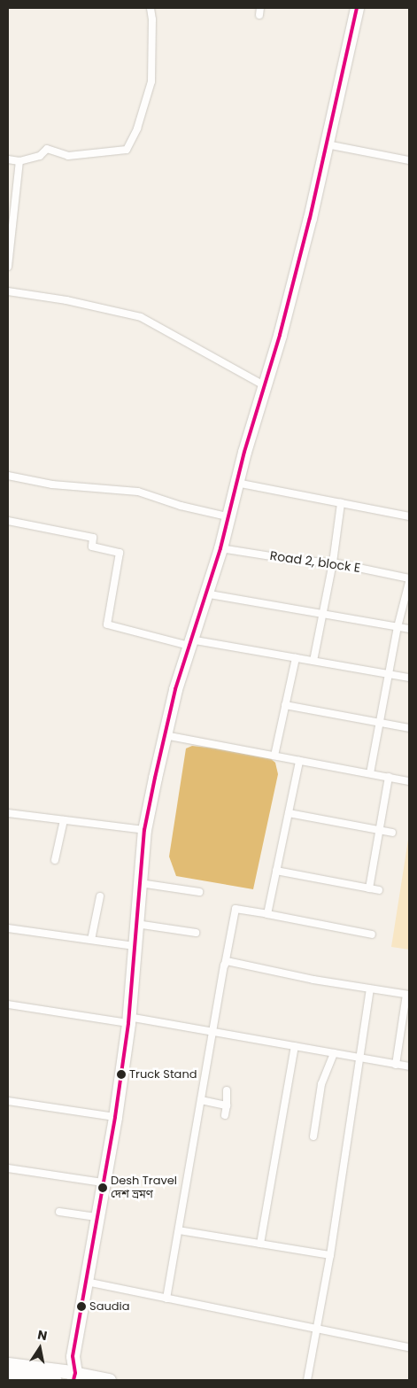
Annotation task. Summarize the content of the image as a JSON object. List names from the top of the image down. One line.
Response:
{"streets":{"street":["Road 2, block E"]},"places":["Truck Stand","Desh Travel দেশ ভ্রমণ","Saudia"],"north":"top"}
